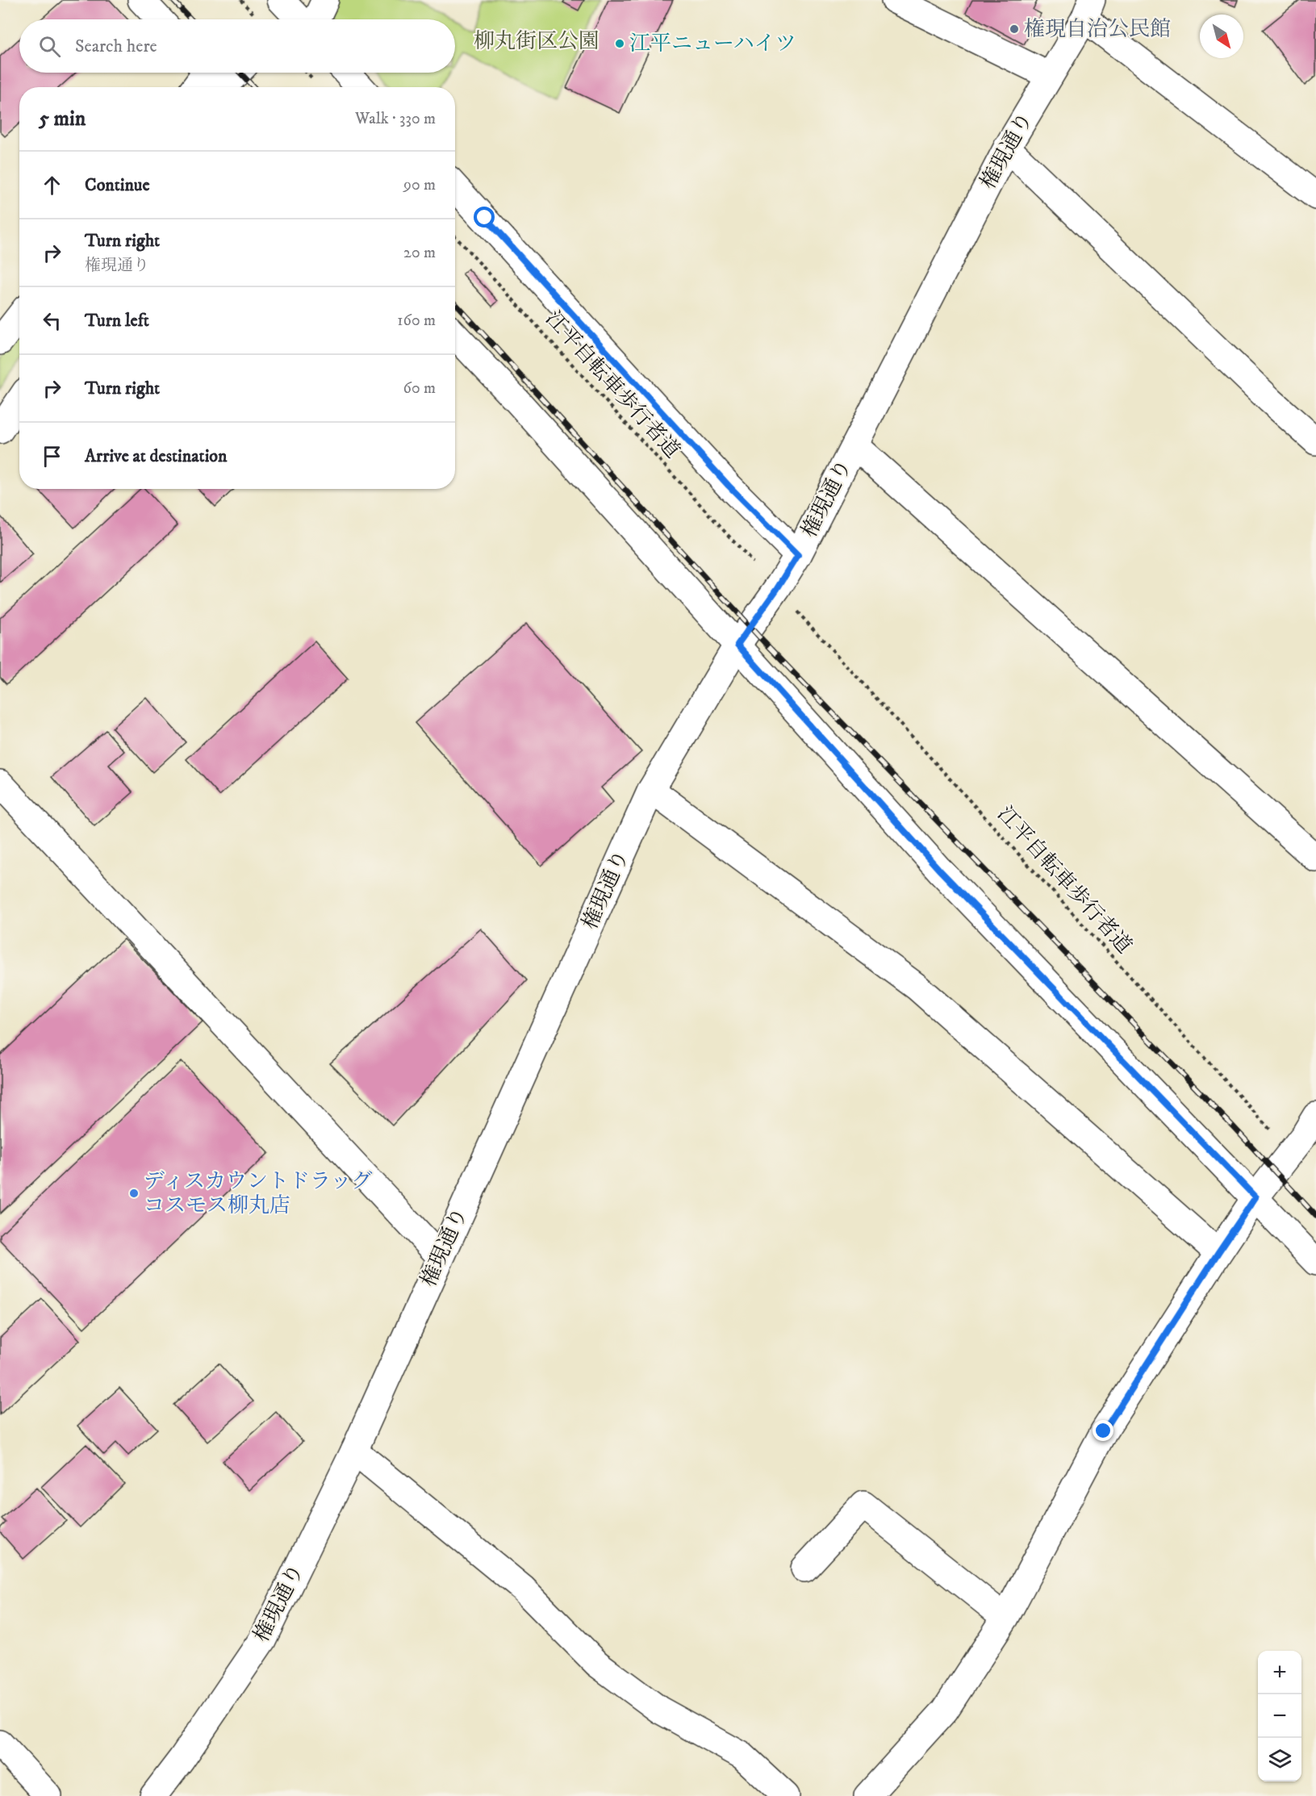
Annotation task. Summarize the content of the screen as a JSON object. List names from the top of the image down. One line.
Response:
{"streets":{"street":["権現通り"],"path":["江平自転車歩行者道"]},"parks":["柳丸街区公園"],"places":["権現自治公民館","江平ニューハイツ","ディスカウントドラッグ コスモス柳丸店"],"north":"bottom right","page":{"search":"Search here","heading":["5 min","Walk · 330 m"],"list":[["Continue","90 m"],["Turn right","権現通り","20 m"],["Turn left","160 m"],["Turn right","60 m"],"Arrive at destination"],"map_buttons":["+","−"]}}
